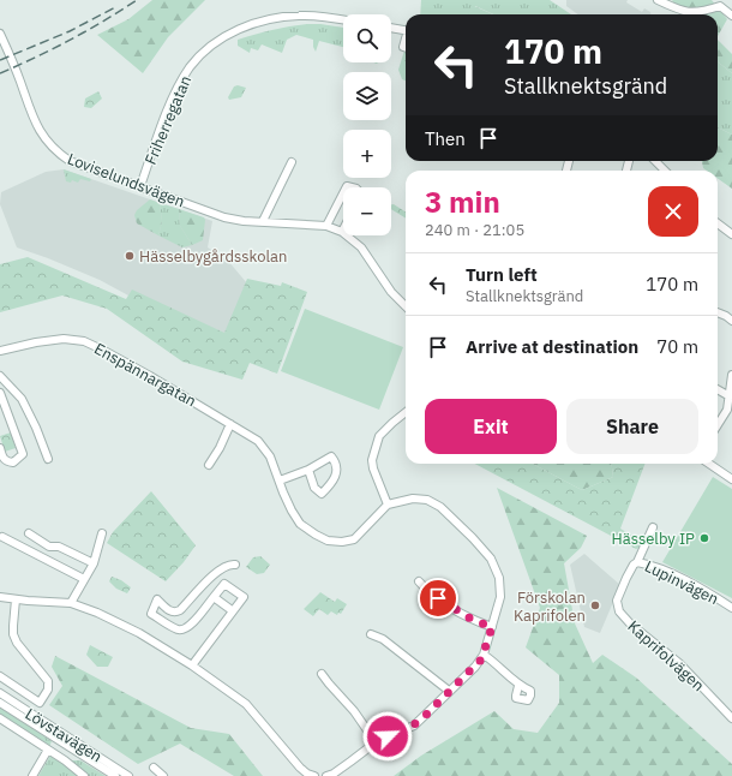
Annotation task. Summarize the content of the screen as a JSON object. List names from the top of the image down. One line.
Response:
{"streets":{"street":["Friherregatan","Loviselundsvägen","Enspännargatan","Lupinvägen","Kaprifolvägen","Lövstavägen"]},"crossings":[["Friherregatan","Loviselundsvägen"],["Lupinvägen","Kaprifolvägen"]],"places":["Hässelbygårdsskolan","Hässelby IP","Förskolan Kaprifolen"],"page":{"map_buttons":["+","−"],"turn":["170 m","Stallknektsgränd"],"then":"Then","heading":["3 min","240 m · 21:05"],"list":[{"name":"Turn left","note":"Stallknektsgränd","value":"170 m"},{"name":"Arrive at destination","value":"70 m"}],"buttons":["Exit","Share"]}}
